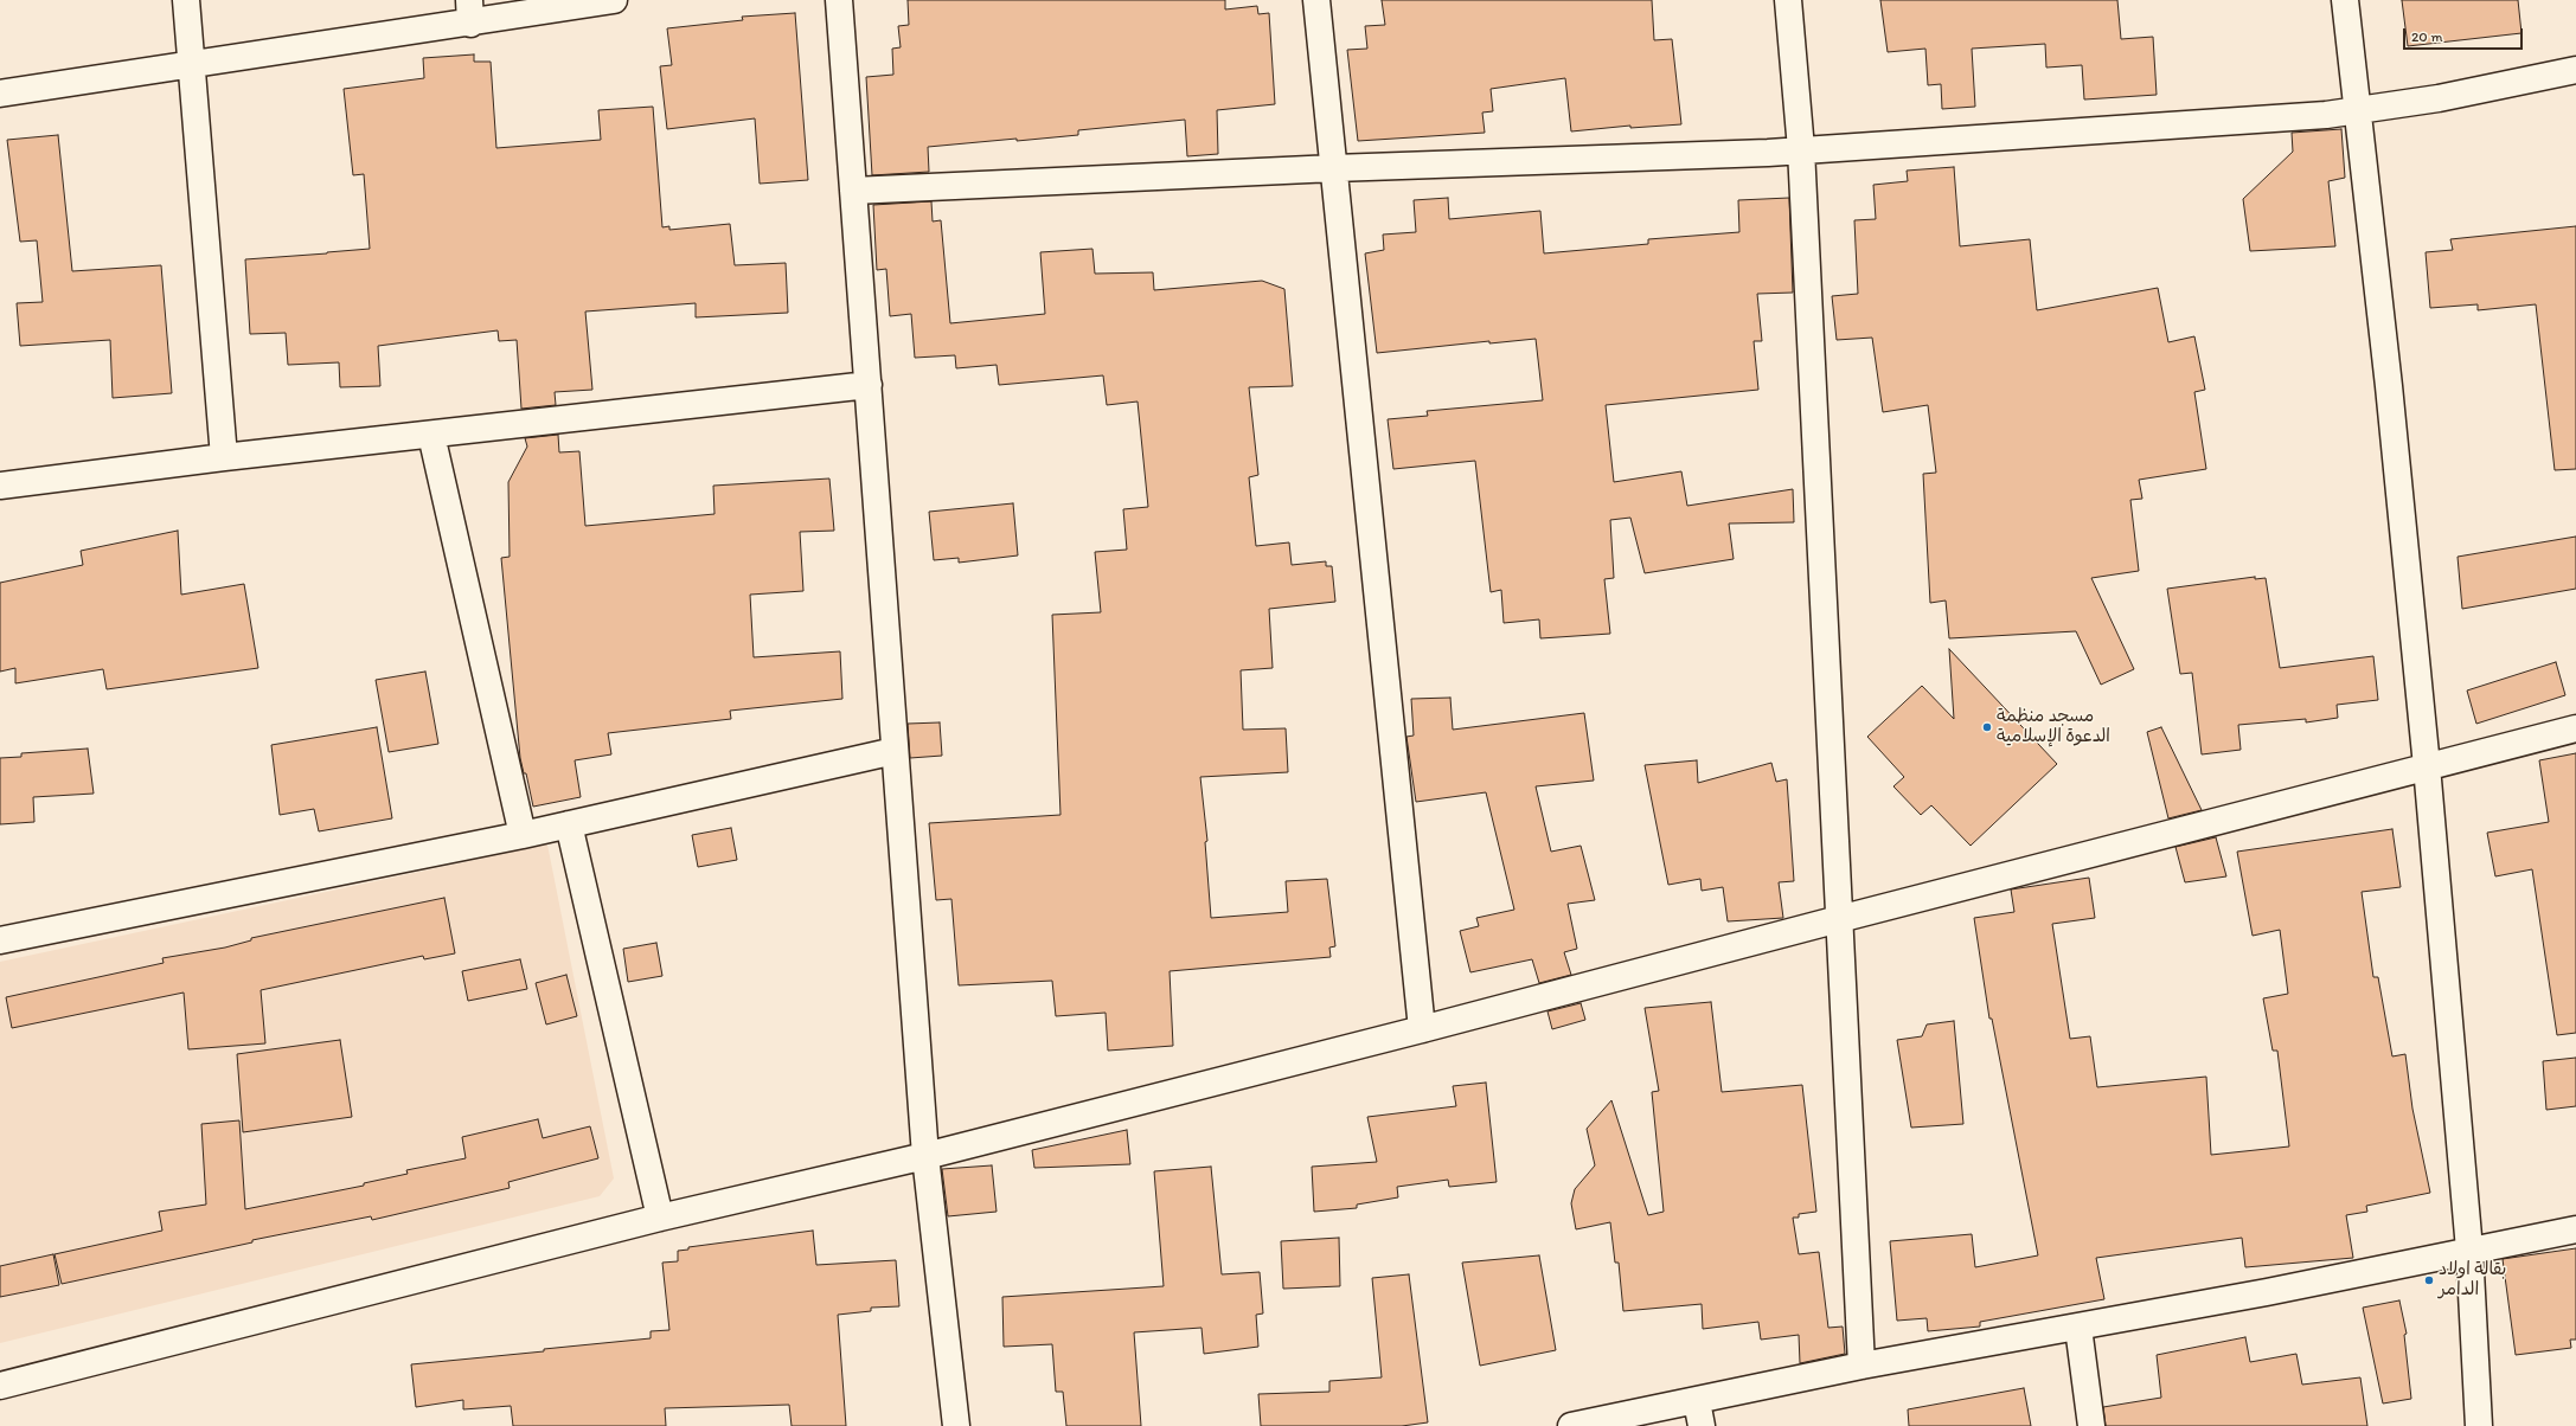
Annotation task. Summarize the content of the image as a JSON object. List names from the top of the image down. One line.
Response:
{"places":["مسجد منظمة الدعوة الإسلامية","بقالة اولاد الدامر"],"scale_bar":"20 m"}
